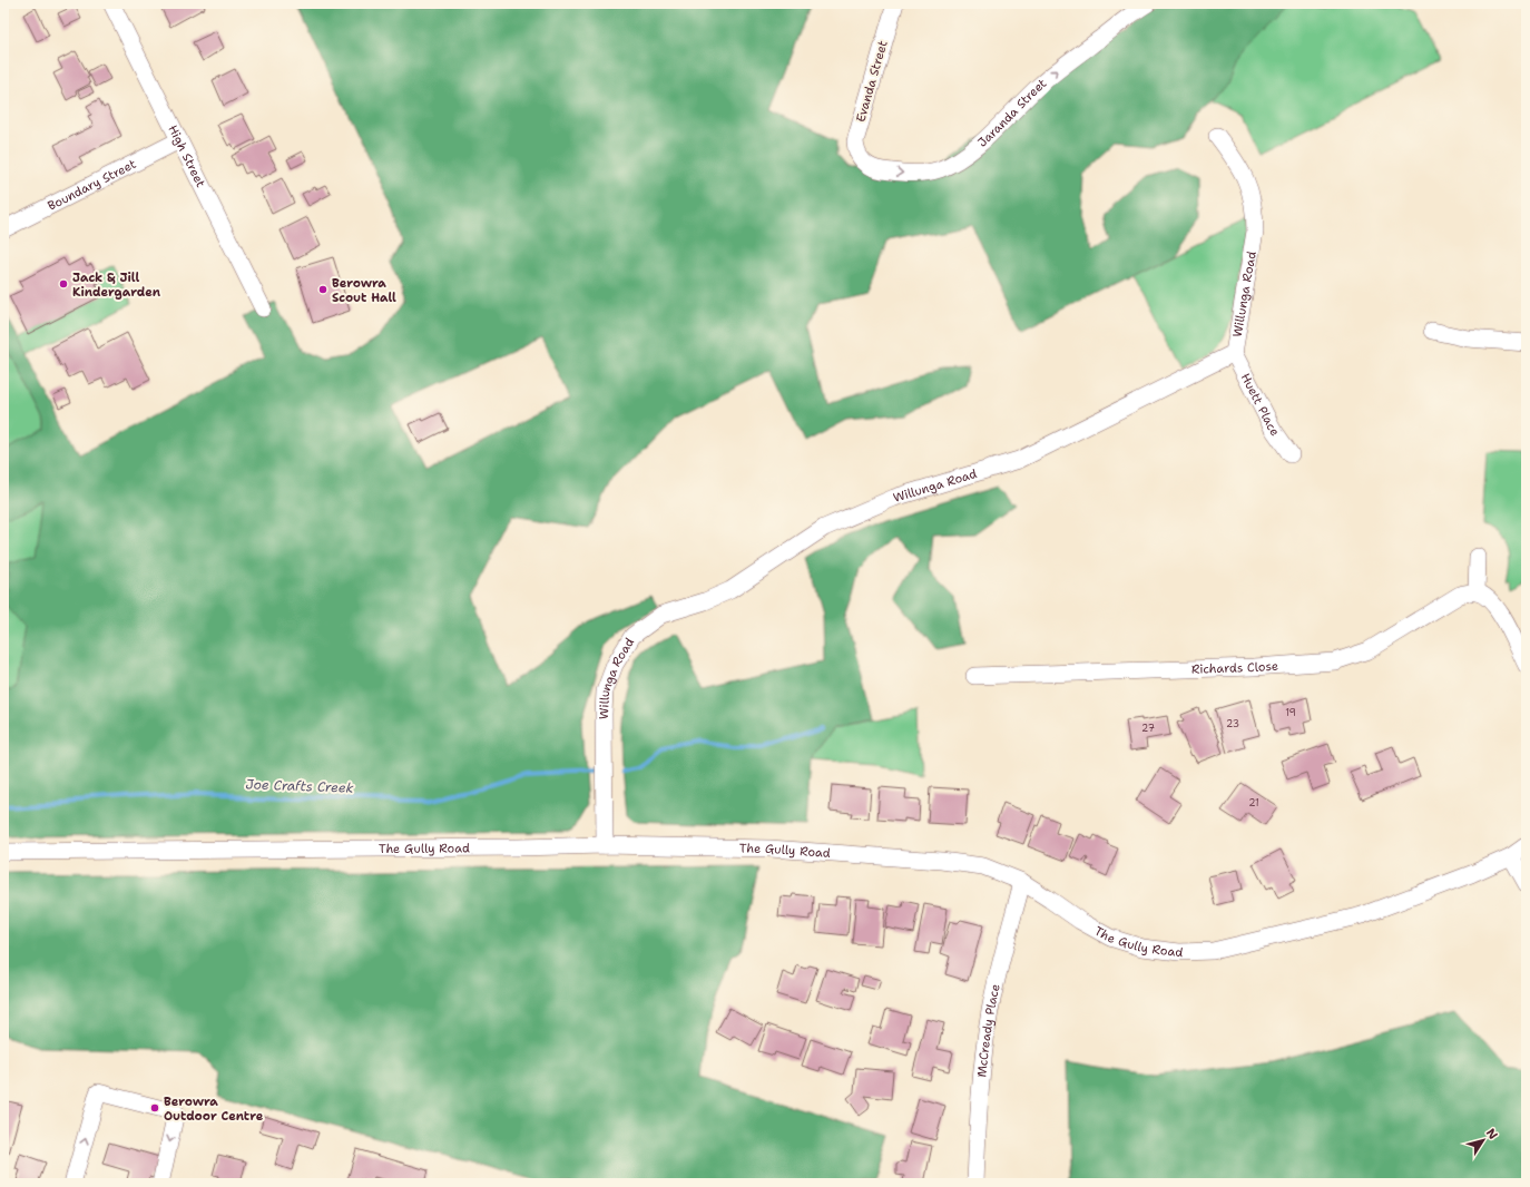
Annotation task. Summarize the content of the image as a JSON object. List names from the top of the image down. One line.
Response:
{"streets":{"street":["Evanda Street","Jaranda Street","High Street","Boundary Street","Willunga Road","Huett Place","Richards Close","The Gully Road","McCready Place"]},"crossings":[["Evanda Street","Jaranda Street"],["High Street","Boundary Street"],["Willunga Road","Huett Place"],["Willunga Road","The Gully Road"],["The Gully Road","McCready Place"]],"one_way":["Jaranda Street"],"water":["Joe Crafts Creek"],"places":["Jack & Jill Kindergarden","Berowra Scout Hall","Berowra Outdoor Centre"],"house_numbers":["19","23","27","21"],"north":"top right"}
